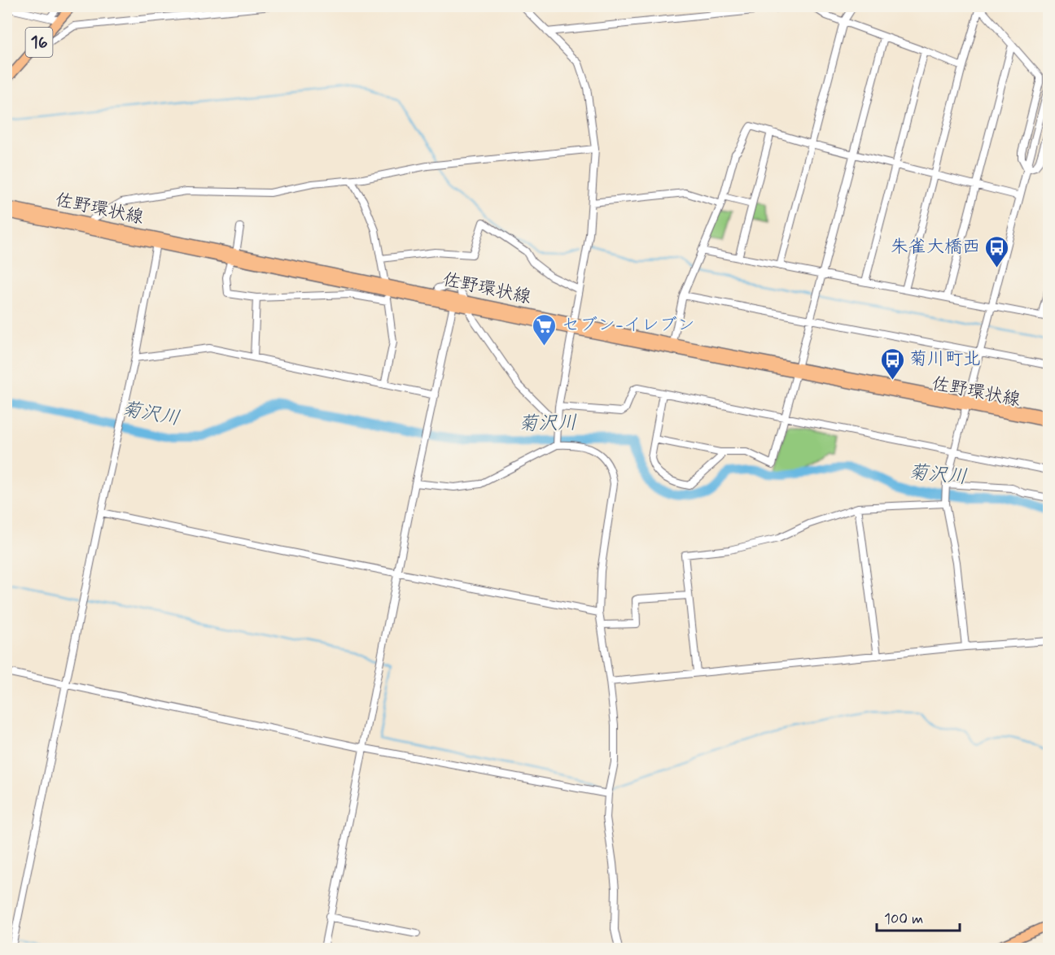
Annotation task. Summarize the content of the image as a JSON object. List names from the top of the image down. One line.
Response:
{"streets":{"main road":["16","佐野環状線"]},"water":["菊沢川"],"places":{"bus stop":["朱雀大橋西","菊川町北"],"supermarket":["セブン-イレブン"]},"scale_bar":"100 m"}
